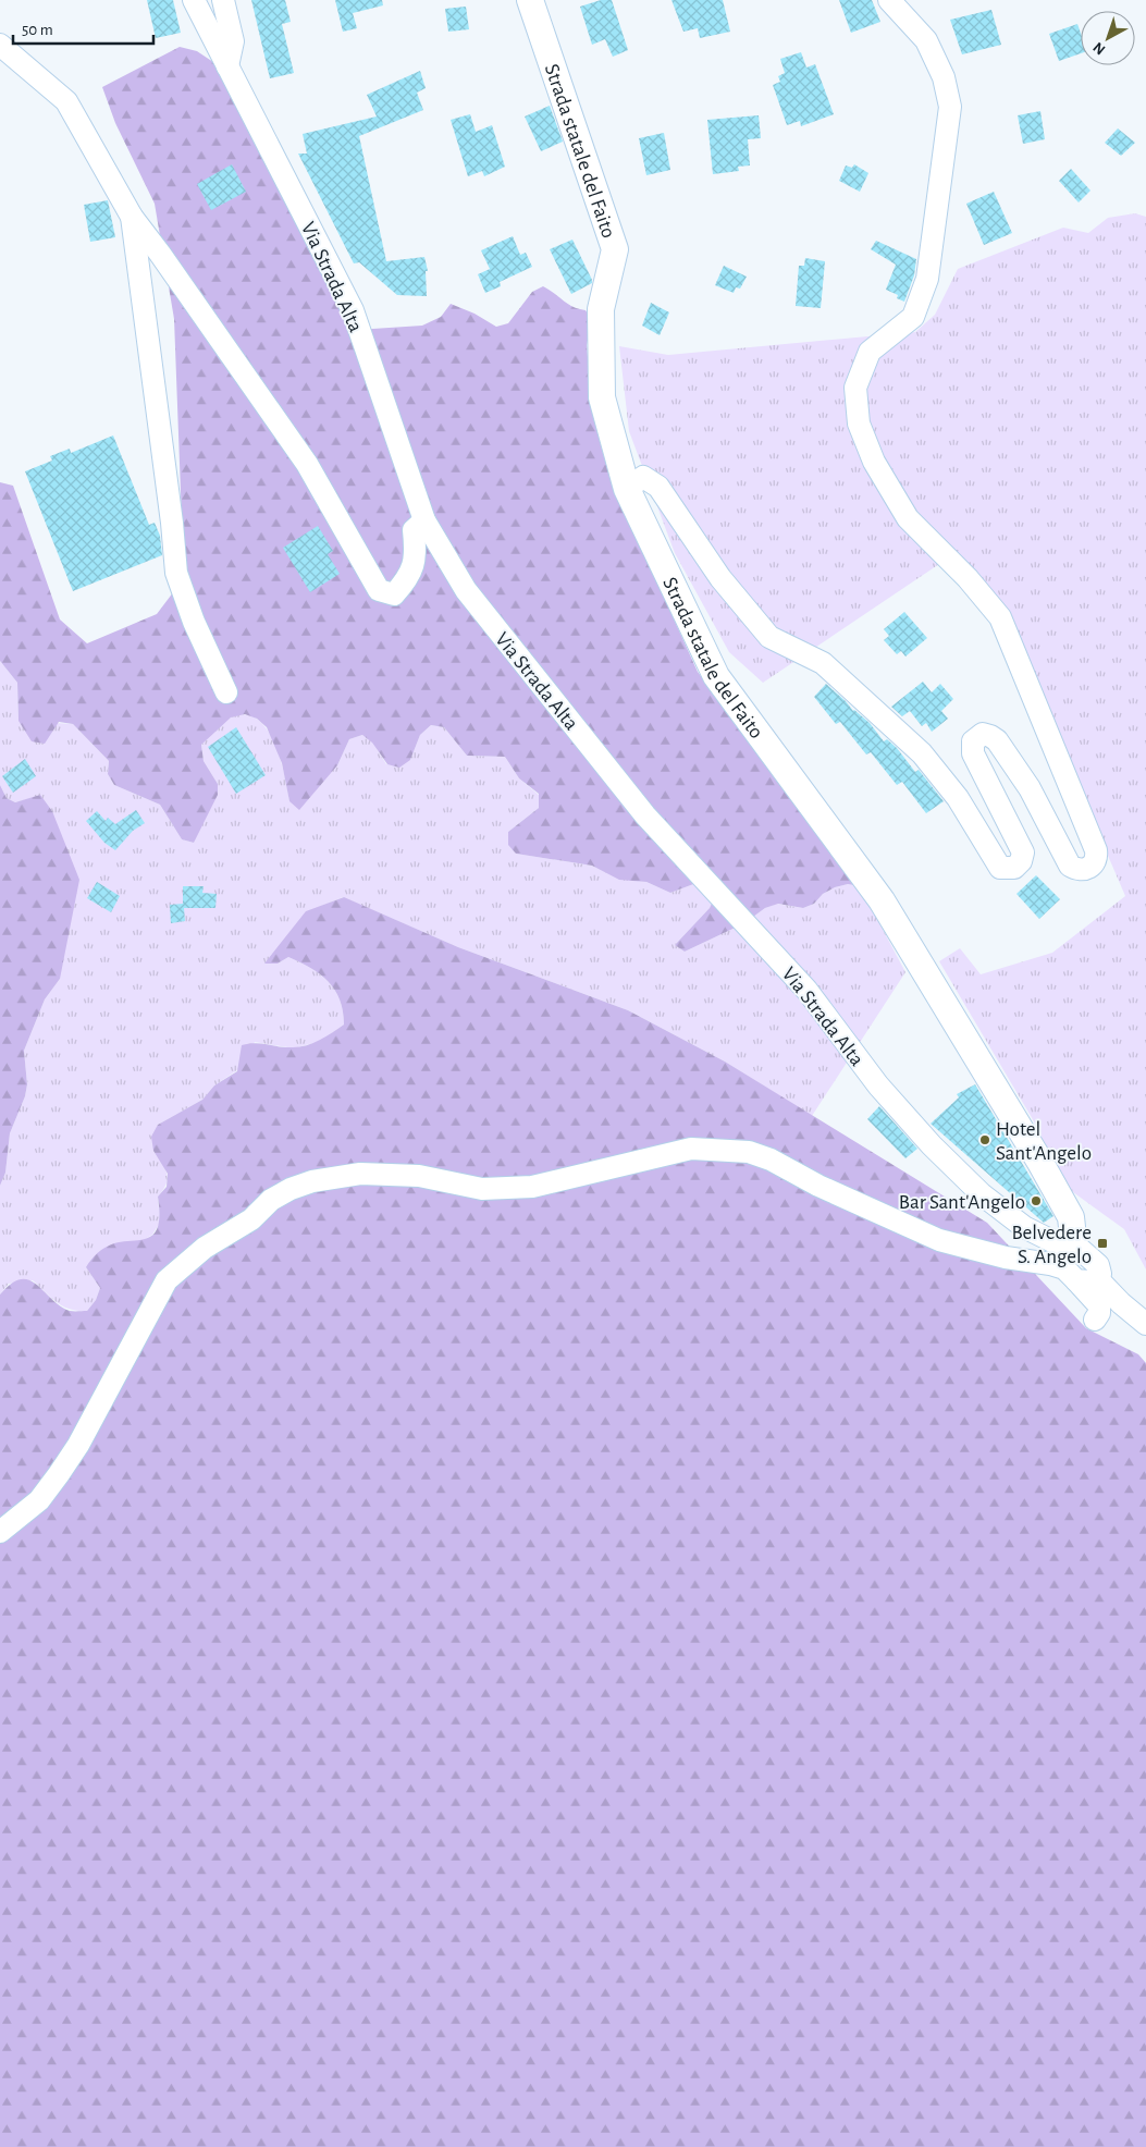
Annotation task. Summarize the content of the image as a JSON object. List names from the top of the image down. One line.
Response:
{"streets":{"street":["Strada statale del Faito","Via Strada Alta"]},"crossings":[["Strada statale del Faito","Via Strada Alta"]],"places":{"other":["Hotel Sant'Angelo","Bar Sant'Angelo"],"transit":["Belvedere S. Angelo"]},"scale_bar":"50 m","north":"bottom left"}
